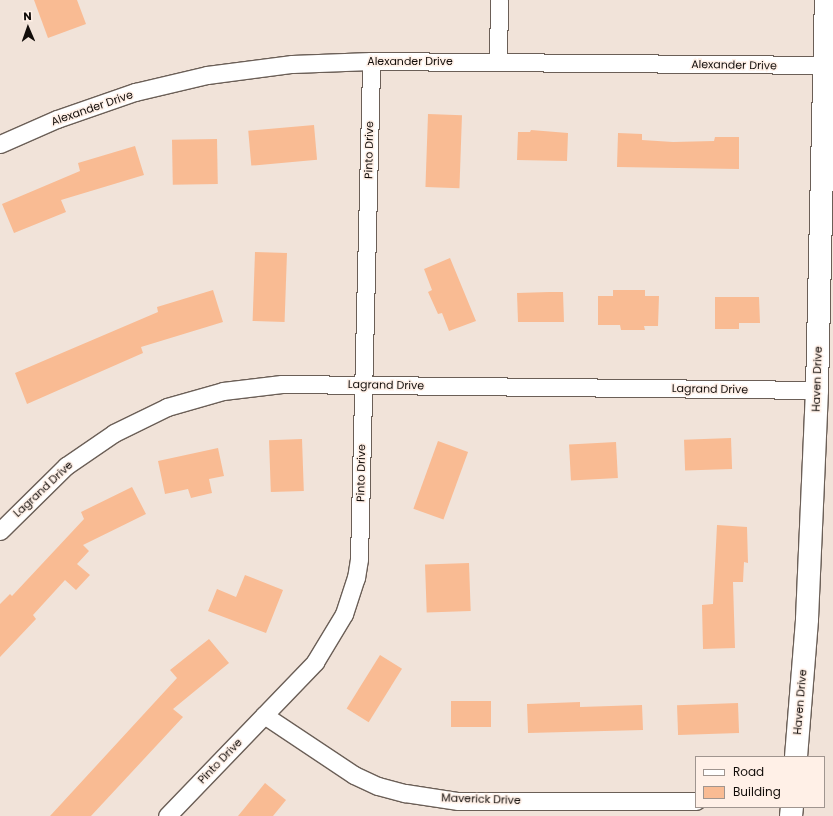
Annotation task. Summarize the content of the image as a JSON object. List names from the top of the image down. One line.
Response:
{"streets":{"street":["Alexander Drive","Pinto Drive","Haven Drive","Lagrand Drive","Maverick Drive"]},"crossings":[["Alexander Drive","Pinto Drive"],["Alexander Drive","Haven Drive"],["Pinto Drive","Lagrand Drive"],["Pinto Drive","Maverick Drive"],["Haven Drive","Lagrand Drive"]],"legend":["Road","Building"],"north":"top"}
